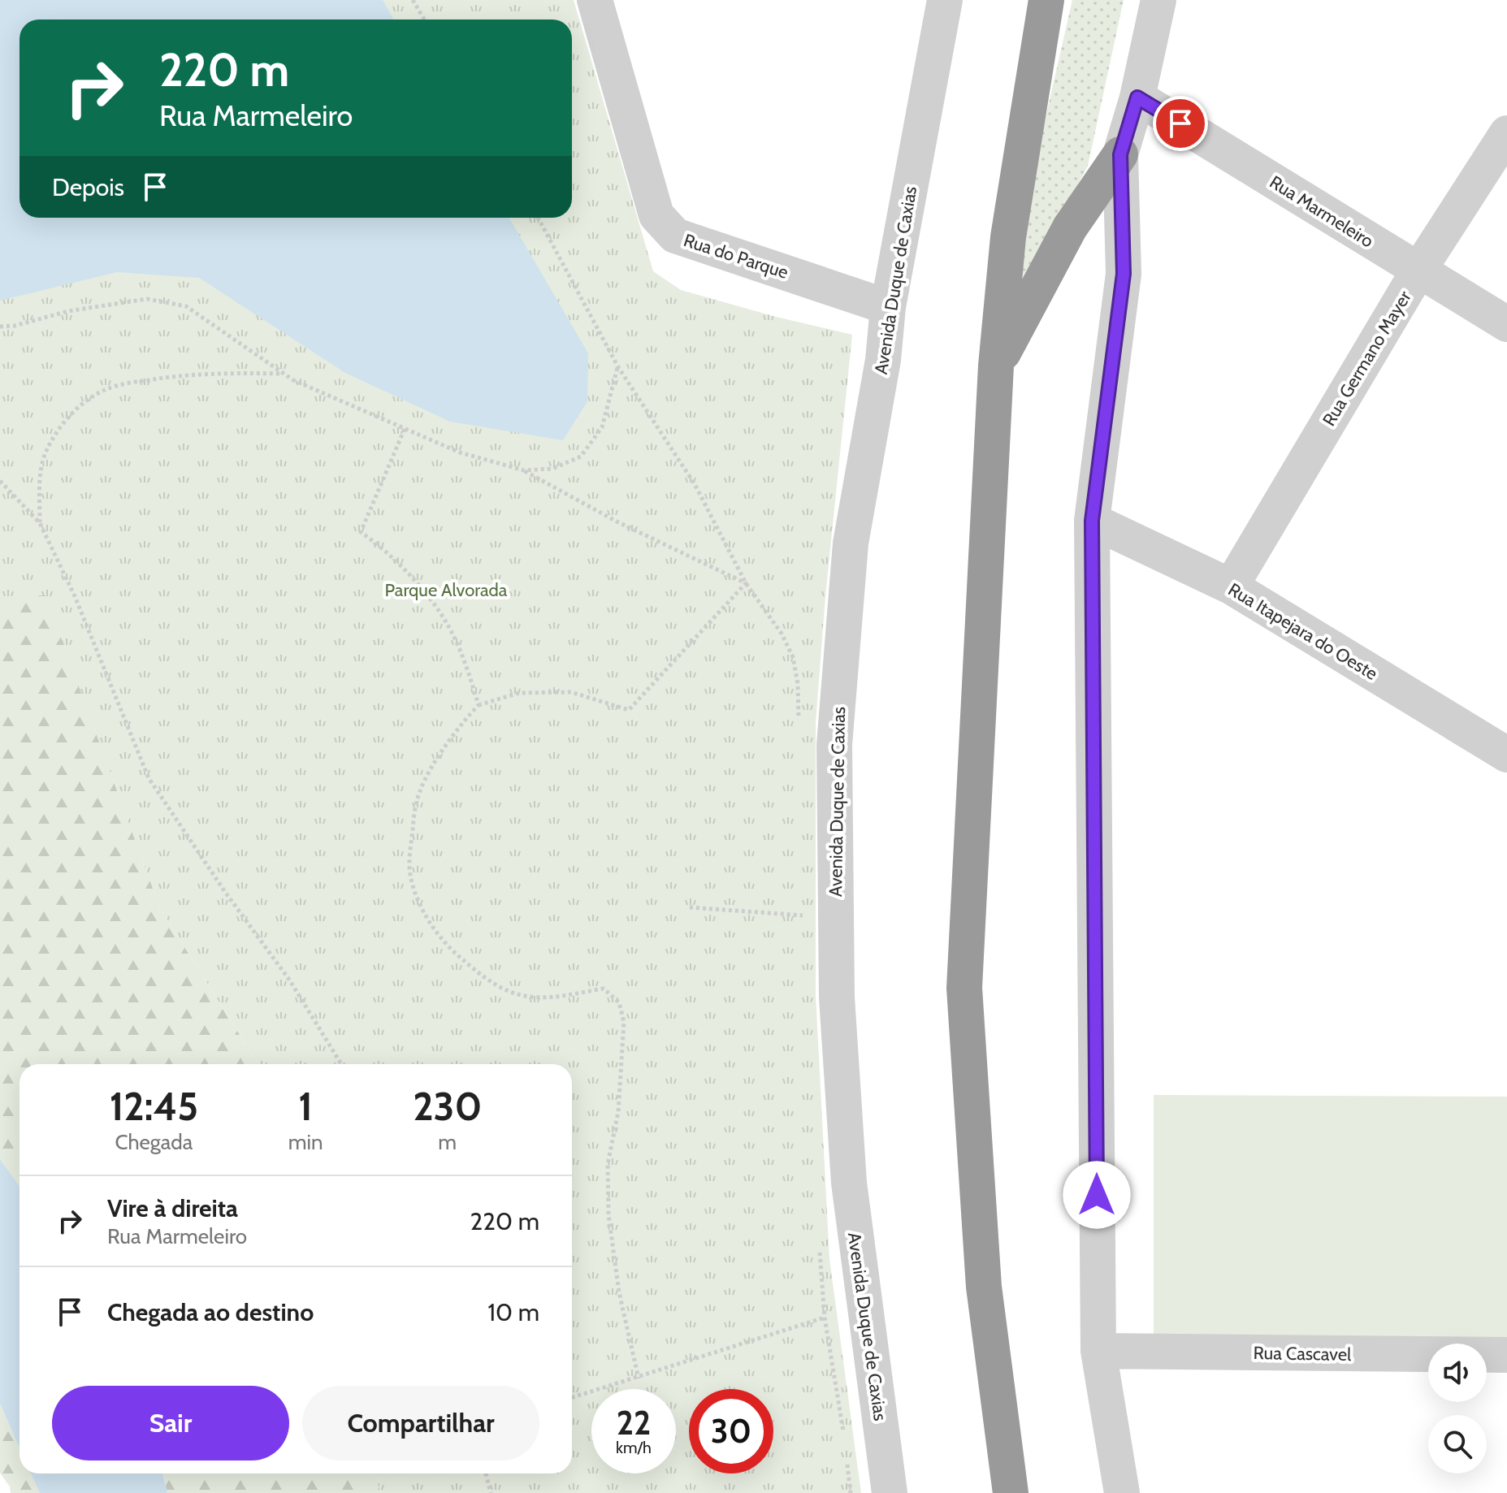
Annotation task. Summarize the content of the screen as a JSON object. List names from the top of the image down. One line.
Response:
{"streets":{"street":["Rua Marmeleiro","Rua do Parque","Avenida Duque de Caxias","Rua Germano Mayer","Rua Itapejara do Oeste","Rua Cascavel"]},"crossings":[["Rua Marmeleiro","Rua Germano Mayer"],["Rua do Parque","Avenida Duque de Caxias"],["Rua Germano Mayer","Rua Itapejara do Oeste"]],"parks":["Parque Alvorada"],"page":{"turn":["220 m","Rua Marmeleiro"],"then":"Depois","eta":["12:45","Chegada","1","min","230","m"],"list":[{"name":"Vire à direita","note":"Rua Marmeleiro","value":"220 m"},{"name":"Chegada ao destino","value":"10 m"}],"buttons":["Sair","Compartilhar"],"speed":"22 km/h","limit":"30"}}
